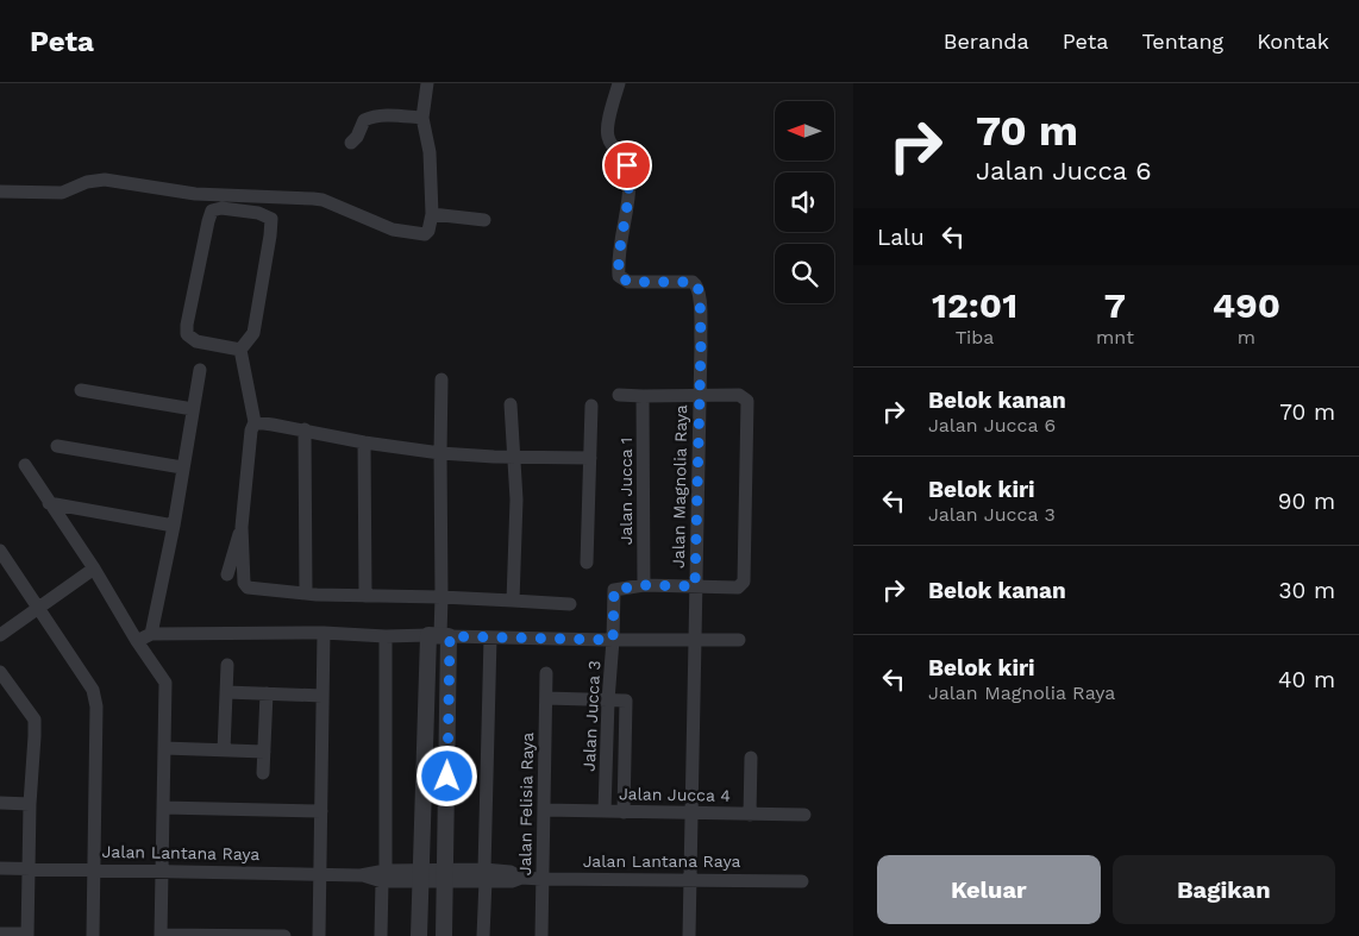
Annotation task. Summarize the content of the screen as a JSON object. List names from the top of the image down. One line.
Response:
{"streets":{"street":["Jalan Magnolia Raya","Jalan Jucca 1","Jalan Jucca 3","Jalan Jucca 4","Jalan Felisia Raya","Jalan Lantana Raya"]},"crossings":[["Jalan Magnolia Raya","Jalan Jucca 4"],["Jalan Magnolia Raya","Jalan Lantana Raya"],["Jalan Jucca 1","Jalan Jucca 3"],["Jalan Jucca 3","Jalan Jucca 4"],["Jalan Jucca 4","Jalan Felisia Raya"],["Jalan Felisia Raya","Jalan Lantana Raya"]],"north":"left","page":{"header":"Peta","nav":["Beranda","Peta","Tentang","Kontak"],"turn":["70 m","Jalan Jucca 6"],"then":"Lalu","eta":["12:01","Tiba","7","mnt","490","m"],"list":[{"name":"Belok kanan","note":"Jalan Jucca 6","value":"70 m"},{"name":"Belok kiri","note":"Jalan Jucca 3","value":"90 m"},{"name":"Belok kanan","value":"30 m"},{"name":"Belok kiri","note":"Jalan Magnolia Raya","value":"40 m"}],"buttons":["Keluar","Bagikan"]}}
